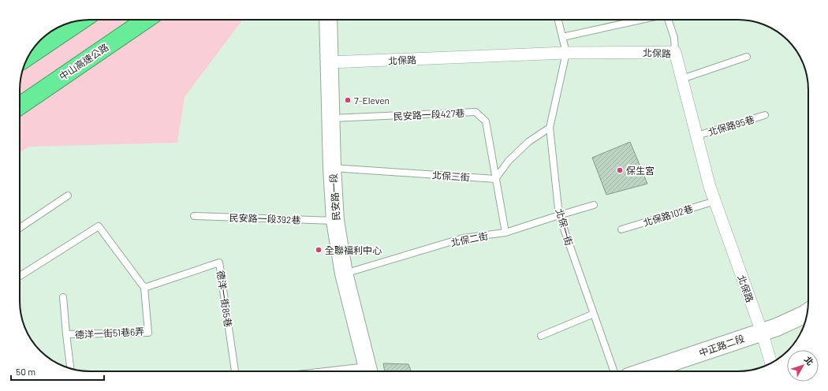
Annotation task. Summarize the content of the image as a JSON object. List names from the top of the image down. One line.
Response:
{"streets":{"highway":["中山高速公路"],"street":["北保路","民安路一段","中正路二段"],"lane":["民安路一段427巷","北保路95巷","北保三街","北保路102巷","民安路一段392巷","北保一街","北保二街","德洋一街85巷","德洋一街51巷6弄"]},"crossings":[["北保路","北保路95巷"],["北保路","民安路一段"],["北保路","北保路102巷"],["北保路","北保一街"],["北保路","中正路二段"],["民安路一段427巷","北保三街"],["民安路一段427巷","民安路一段"],["民安路一段427巷","北保二街"],["北保三街","民安路一段"],["民安路一段","民安路一段392巷"],["民安路一段","北保二街"],["北保一街","北保二街"],["德洋一街85巷","德洋一街51巷6弄"]],"places":["7-Eleven","保生宮","全聯福利中心"],"scale_bar":"50 m","north":"top right"}
